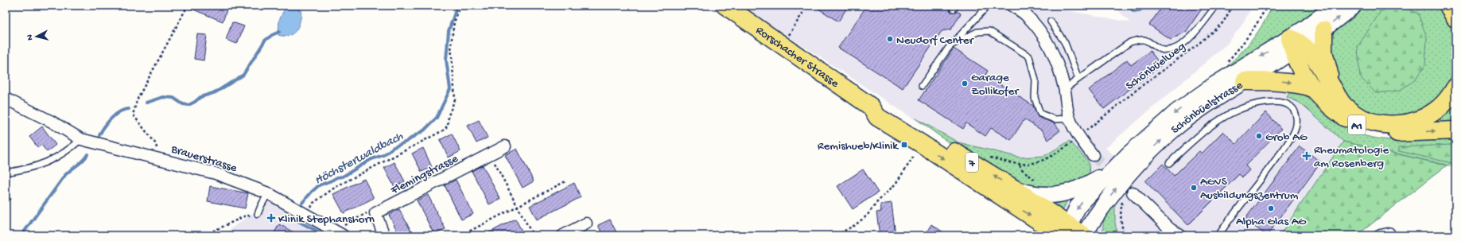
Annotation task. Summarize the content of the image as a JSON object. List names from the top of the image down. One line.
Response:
{"streets":{"main road":["Rorschacher Strasse","Schönbüelstrasse","A1","7"],"street":["Brauerstrasse","Flemingstrasse"],"path":["Schönbüelweg"]},"crossings":[["Rorschacher Strasse","Schönbüelstrasse"],["Schönbüelstrasse","A1"]],"water":["Höchsterwaldbach"],"places":{"other":["Neudorf Center","Garage Zollikofer","Grob AG","AGVS Ausbildungszentrum","Alpha Glas AG"],"transit":["Remishueb/Klinik"],"health":["Rheumatologie am Rosenberg","Klinik Stephanshorn"]},"north":"left"}
